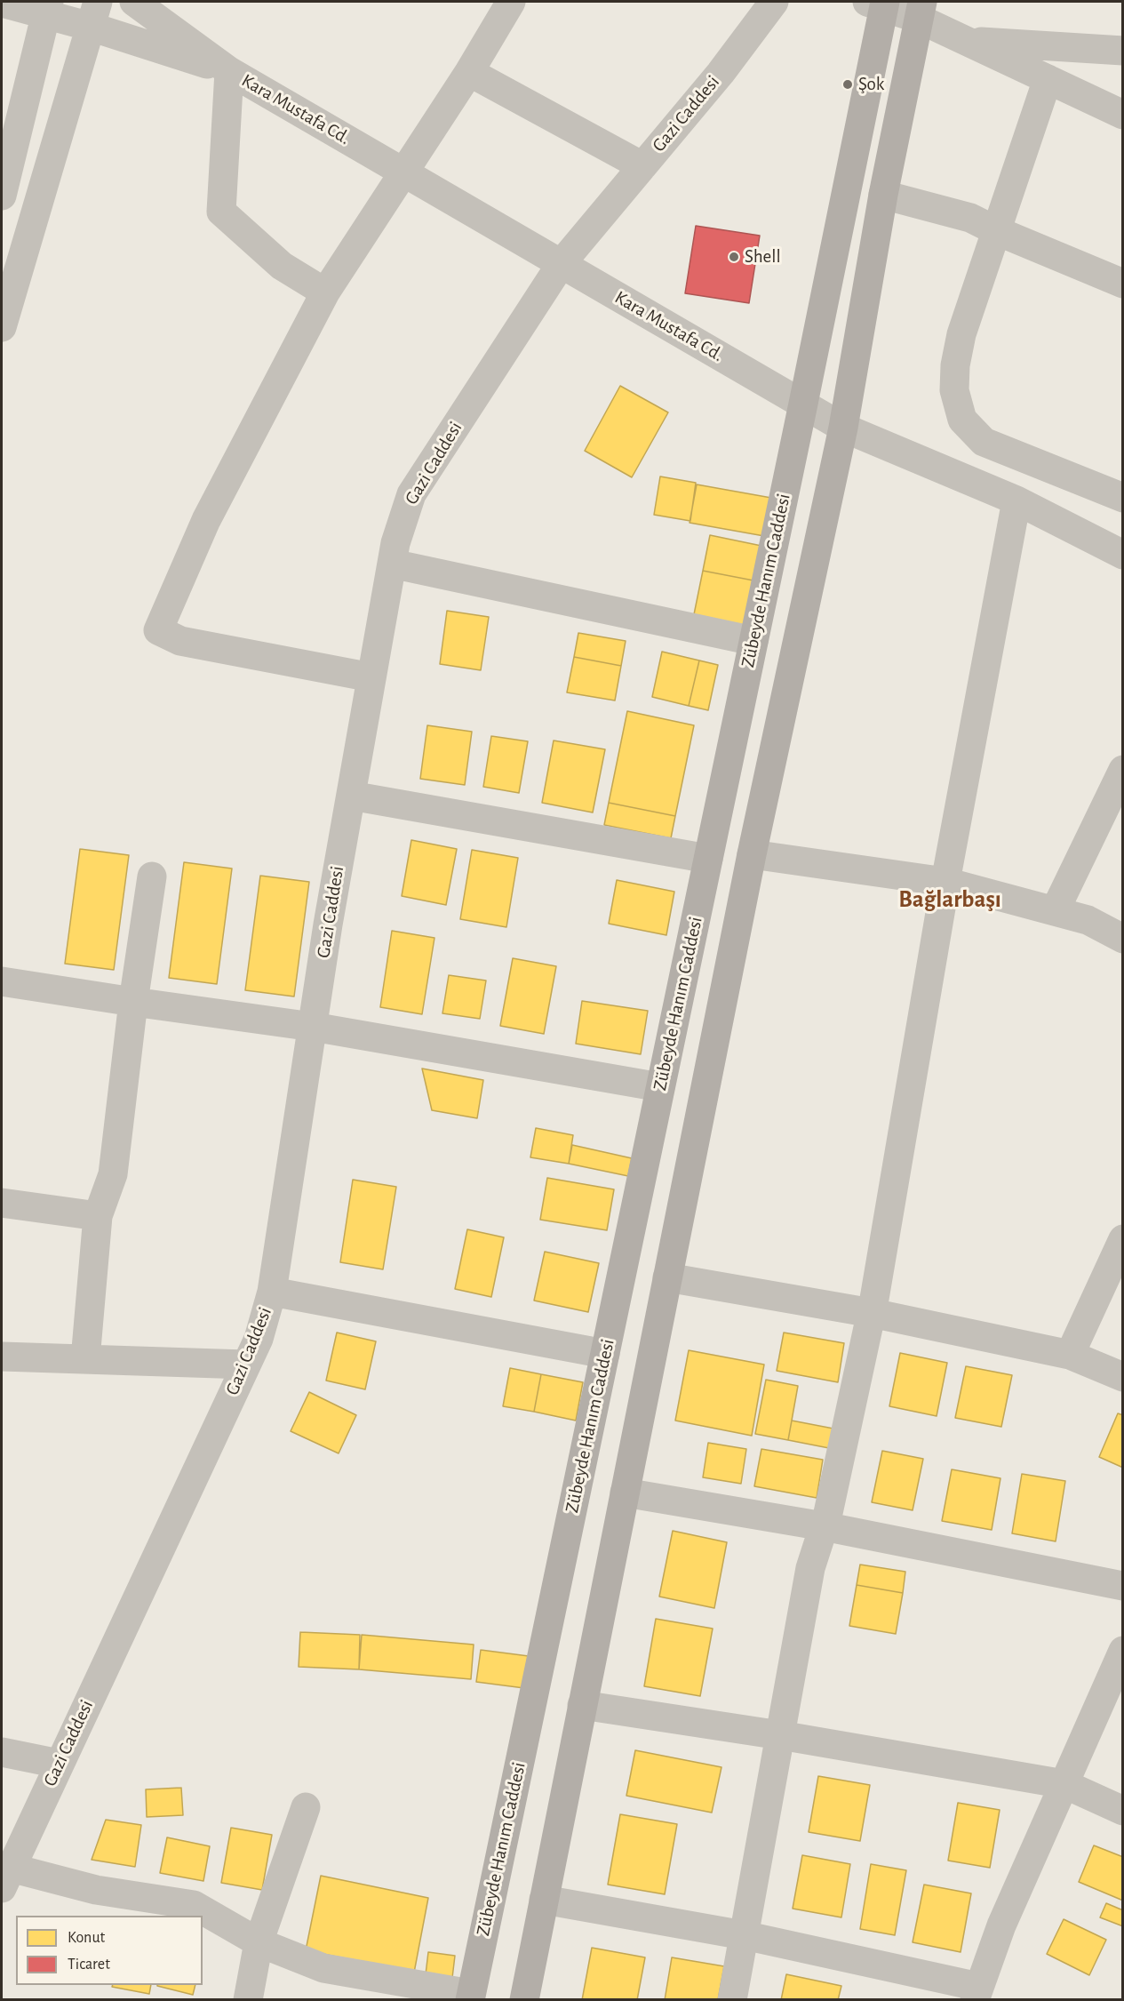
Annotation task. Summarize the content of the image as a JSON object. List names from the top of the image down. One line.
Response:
{"streets":{"main road":["Zübeyde Hanım Caddesi"],"street":["Kara Mustafa Cd.","Gazi Caddesi"]},"crossings":[["Kara Mustafa Cd.","Gazi Caddesi"],["Kara Mustafa Cd.","Zübeyde Hanım Caddesi"]],"districts":["Bağlarbaşı"],"places":["Şok","Shell"],"legend":["Konut","Ticaret"]}
